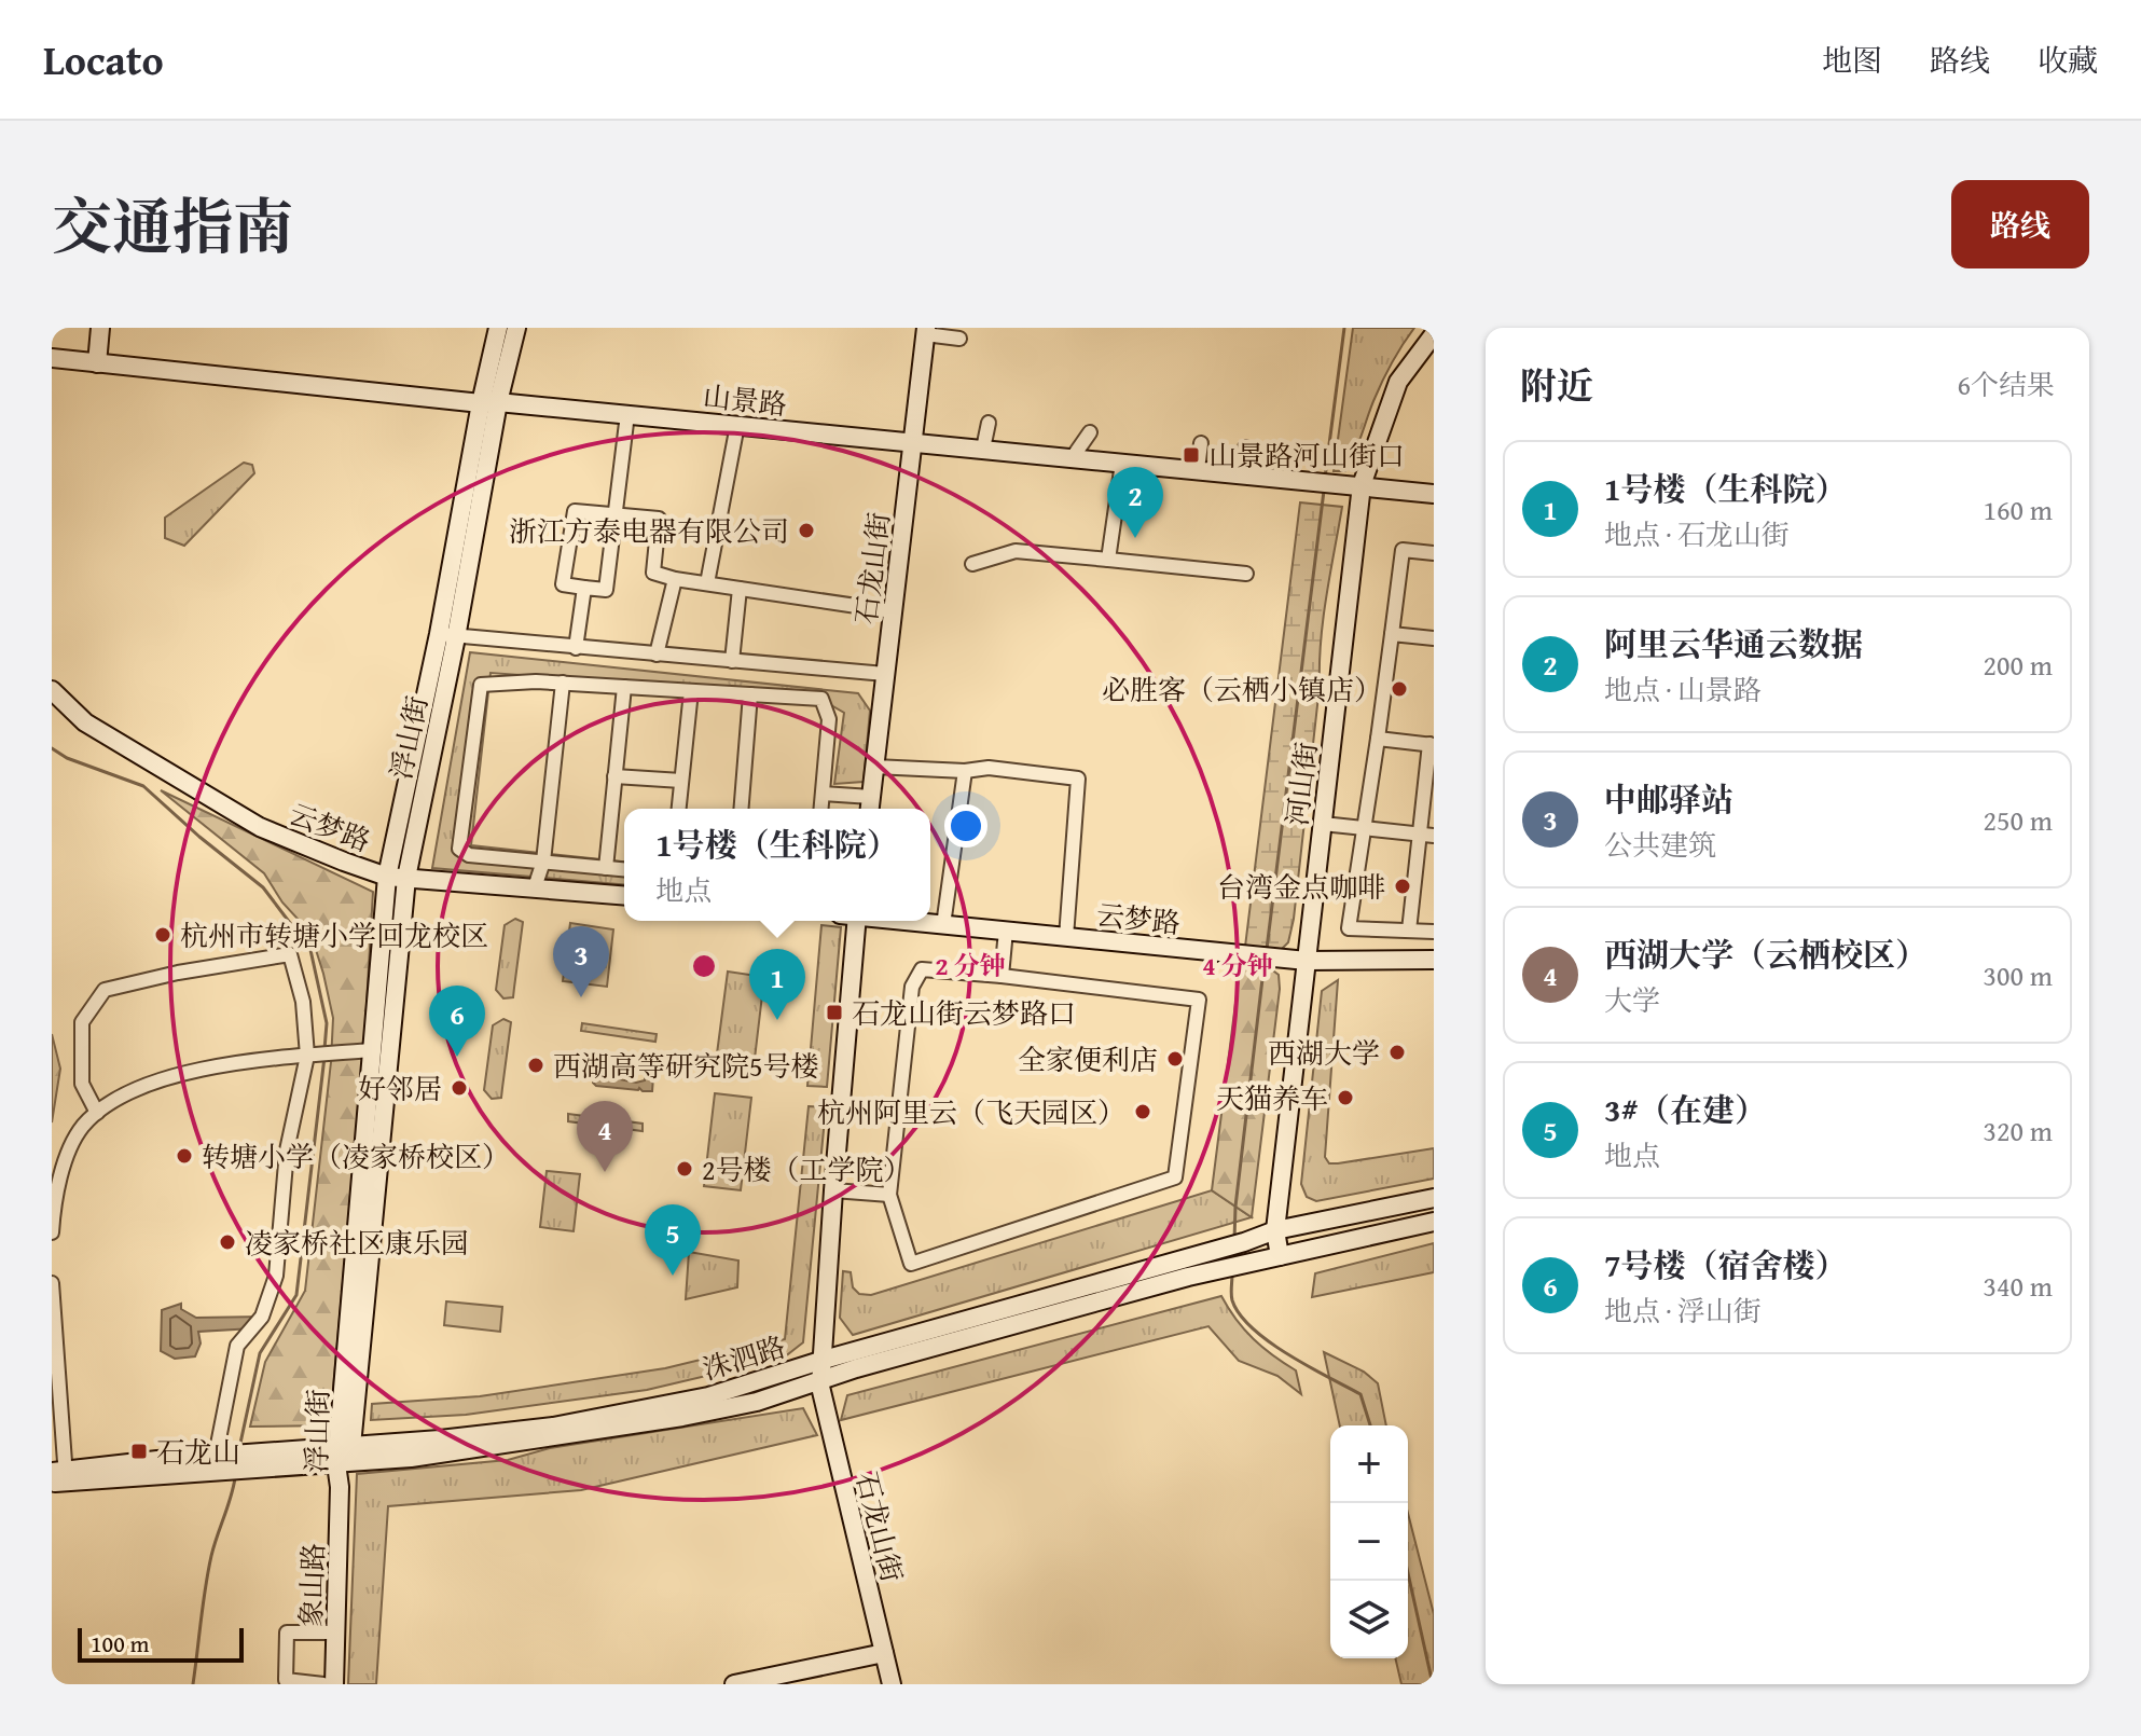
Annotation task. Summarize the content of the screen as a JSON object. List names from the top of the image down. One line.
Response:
{"streets":{"street":["山景路","石龙山街","浮山街","河山街","云梦路","洙泗路","象山路"]},"crossings":[["山景路","石龙山街"],["山景路","浮山街"],["山景路","河山街"],["石龙山街","洙泗路"],["浮山街","云梦路"],["浮山街","洙泗路"],["浮山街","象山路"],["河山街","云梦路"],["河山街","洙泗路"]],"places":{"transit":["山景路河山街口","石龙山街云梦路口","石龙山"],"other":["浙江方泰电器有限公司","必胜客（云栖小镇店）","台湾金点咖啡","杭州市转塘小学回龙校区","西湖大学","全家便利店","西湖高等研究院5号楼","好邻居","天猫养车","杭州阿里云（飞天园区）","转塘小学（凌家桥校区）","2号楼（工学院）","凌家桥社区康乐园"]},"scale_bar":"100 m","page":{"header":"Locato","nav":["地图","路线","收藏"],"title":"交通指南","buttons":"路线","heading":["附近","6个结果"],"list":[{"mark":"1","name":"1号楼（生科院）","note":"地点 · 石龙山街","value":"160 m"},{"mark":"2","name":"阿里云华通云数据","note":"地点 · 山景路","value":"200 m"},{"mark":"3","name":"中邮驿站","note":"公共建筑","value":"250 m"},{"mark":"4","name":"西湖大学（云栖校区）","note":"大学","value":"300 m"},{"mark":"5","name":"3#（在建）","note":"地点","value":"320 m"},{"mark":"6","name":"7号楼（宿舍楼）","note":"地点 · 浮山街","value":"340 m"}],"pins":["2","3","1","6","4","5"],"popup":["1号楼（生科院）","地点"],"map_buttons":["+","−"],"scale":"100 m"},"rings":["2 分钟","4 分钟"]}
